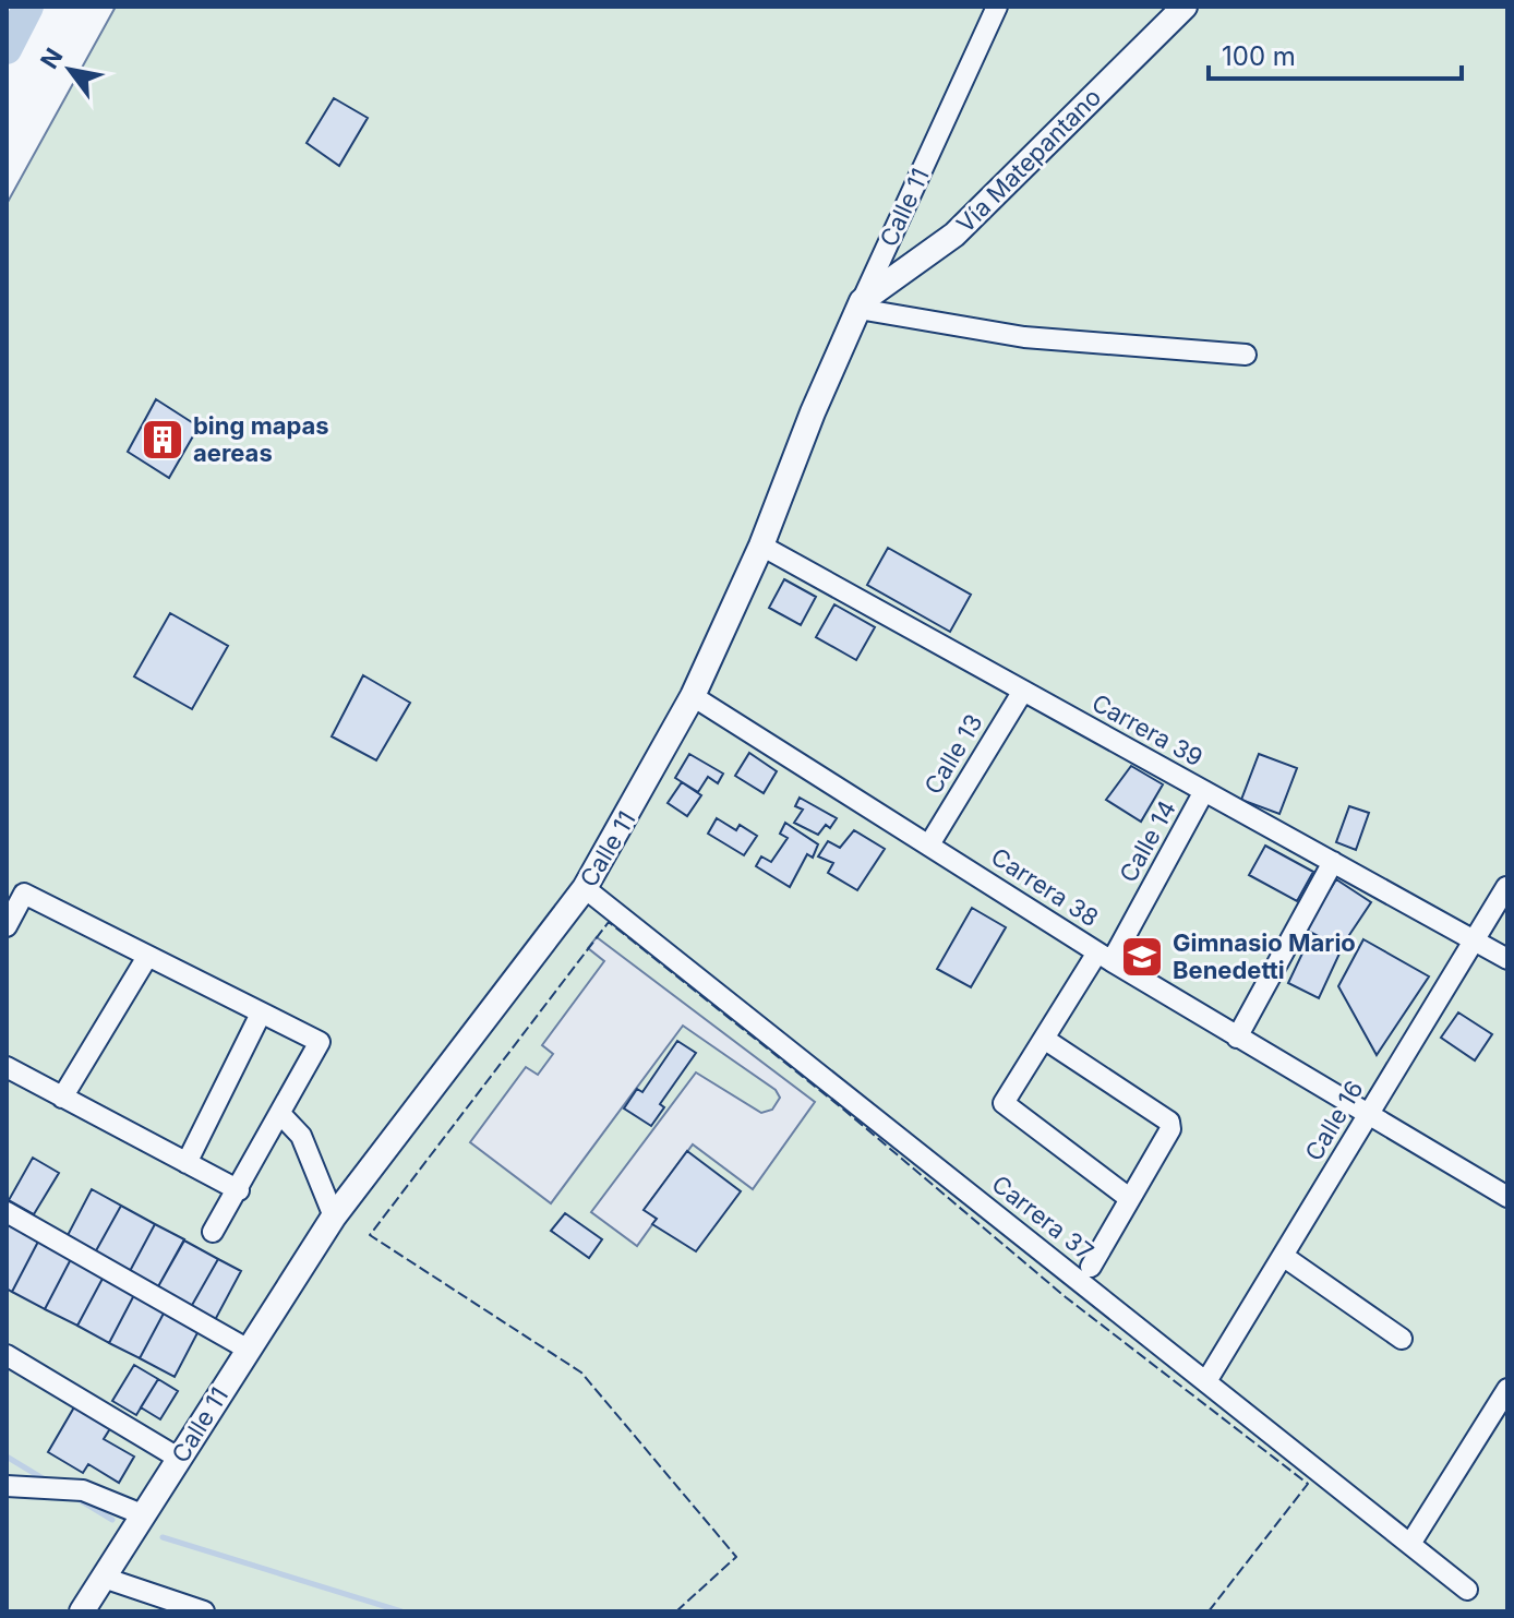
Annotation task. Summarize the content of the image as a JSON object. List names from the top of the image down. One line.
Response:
{"streets":{"main road":["Vía Matepantano","Calle 11"],"street":["Carrera 39","Calle 13","Calle 14","Carrera 38","Calle 16","Carrera 37"]},"crossings":[["Vía Matepantano","Calle 11"],["Calle 11","Carrera 39"],["Calle 11","Carrera 38"],["Calle 11","Carrera 37"],["Carrera 39","Calle 13"],["Carrera 39","Calle 14"],["Carrera 39","Calle 16"],["Calle 13","Carrera 38"],["Calle 14","Carrera 38"],["Carrera 38","Calle 16"],["Calle 16","Carrera 37"]],"places":{"building":["bing mapas aereas"],"school or university":["Gimnasio Mario Benedetti"]},"scale_bar":"100 m","north":"top left"}
